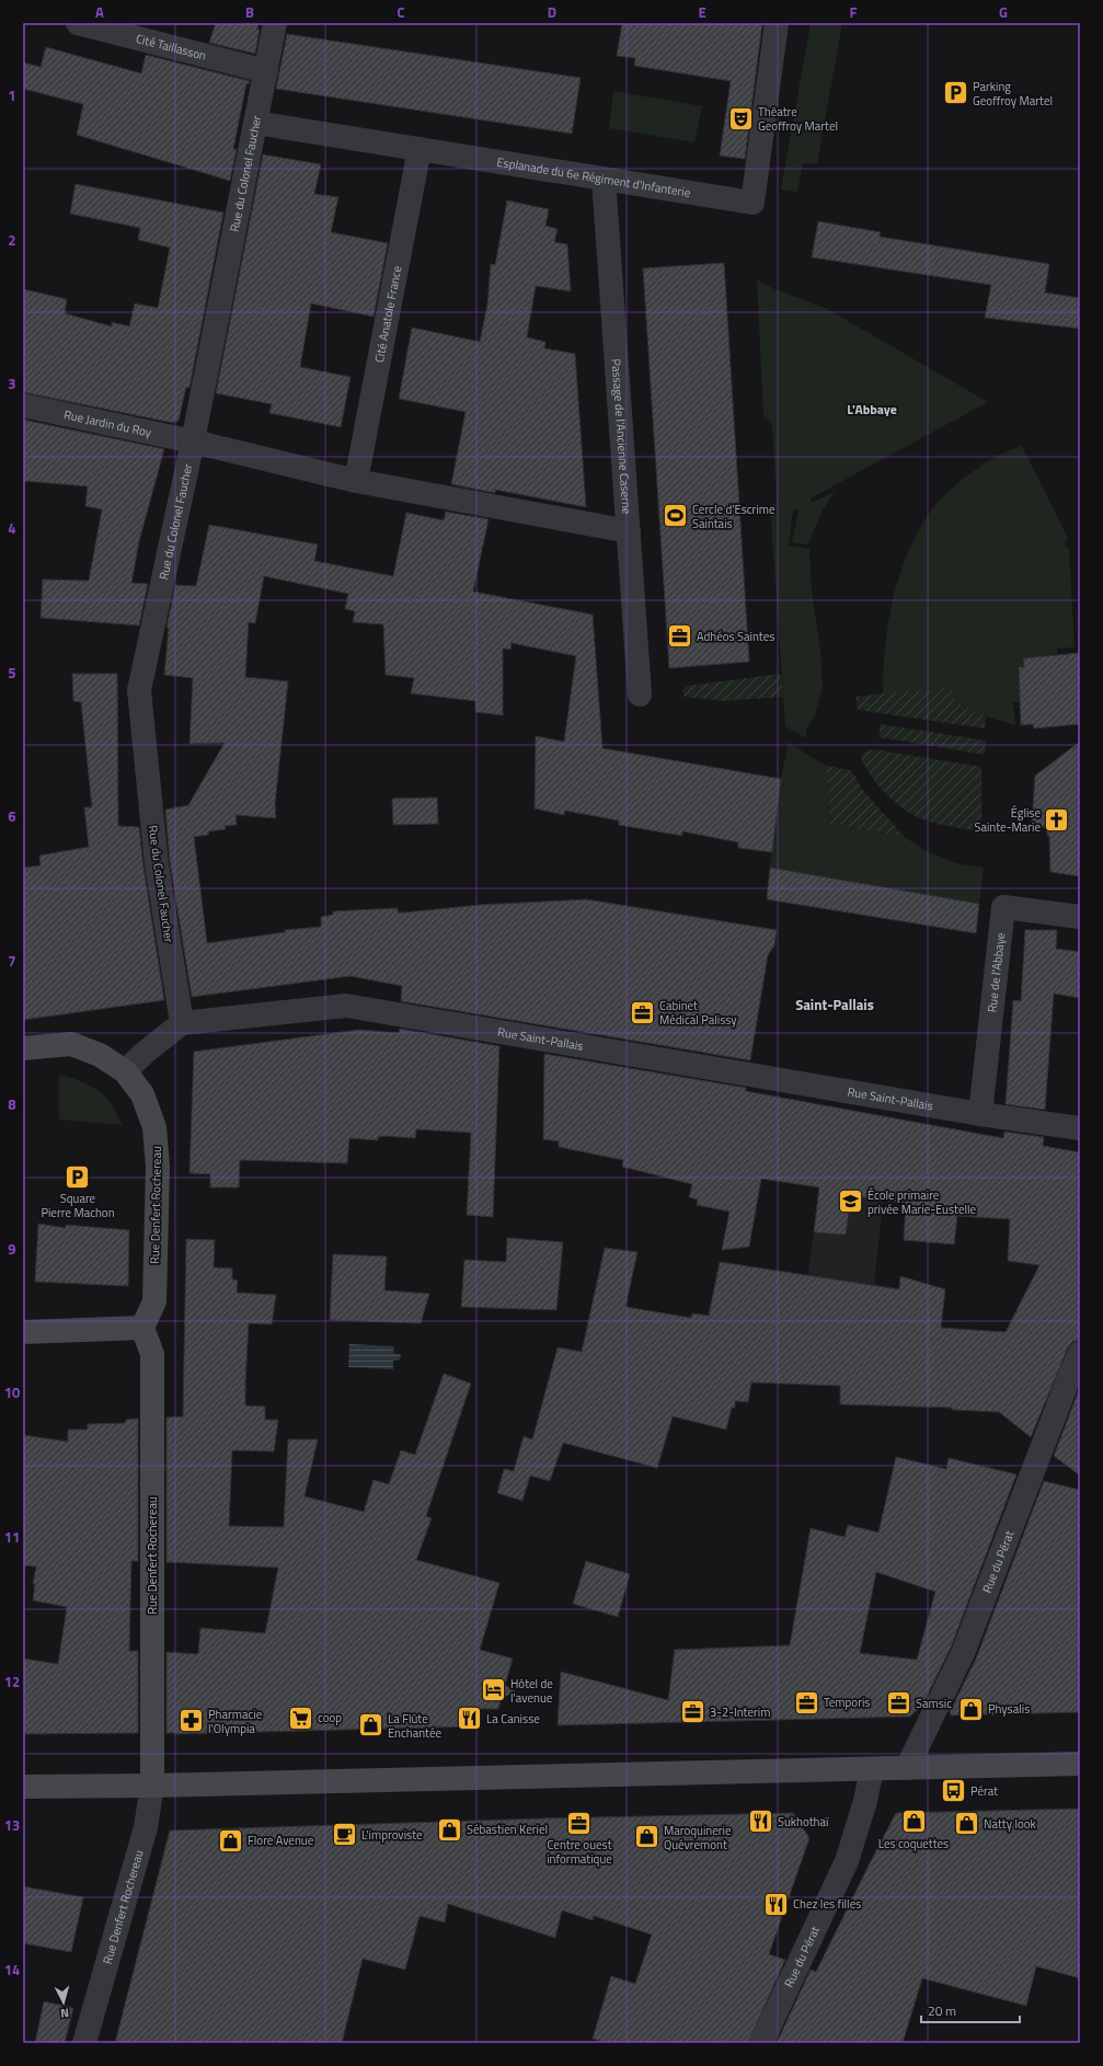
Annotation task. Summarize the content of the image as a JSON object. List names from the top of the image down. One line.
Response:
{"streets":{"main road":["Rue Denfert Rochereau"],"street":["Cité Taillasson","Rue du Colonel Faucher","Esplanade du 6e Régiment d'Infanterie","Cité Anatole France","Rue Jardin du Roy","Passage de l'Ancienne Caserne","Rue de l'Abbaye","Rue Saint-Pallais","Rue du Pérat"]},"crossings":[["Cité Taillasson","Rue du Colonel Faucher"],["Rue du Colonel Faucher","Esplanade du 6e Régiment d'Infanterie"],["Rue du Colonel Faucher","Rue Jardin du Roy"],["Rue du Colonel Faucher","Rue Saint-Pallais"],["Esplanade du 6e Régiment d'Infanterie","Cité Anatole France"],["Esplanade du 6e Régiment d'Infanterie","Passage de l'Ancienne Caserne"],["Rue de l'Abbaye","Rue Saint-Pallais"]],"districts":["L'Abbaye","Saint-Pallais"],"places":{"parking":["Parking Geoffroy Martel","Square Pierre Machon"],"theatre":["Thêatre Geoffroy Martel"],"sports":["Cercle d'Escrime Saintais"],"office":["Adhéos Saintes","Cabinet Médical Palissy","Temporis","Samsic","3-2-Interim","Centre ouest informatique"],"church":["Église Sainte-Marie"],"school or university":["École primaire privée Marie-Eustelle"],"hotel":["Hôtel de l'avenue"],"shop":["Physalis","La Flûte Enchantée","Les coquettes","Natty look","Sébastien Keriel","Maroquinerie Quévremont","Flore Avenue"],"supermarket":["coop"],"restaurant":["La Canisse","Sukhothaï","Chez les filles"],"pharmacy":["Pharmacie l'Olympia"],"bus stop":["Pérat"],"cafe":["L'improviste"]},"scale_bar":"20 m","north":"bottom","grid":{"columns":["A","B","C","D","E","F","G"],"rows":["1","2","3","4","5","6","7","8","9","10","11","12","13","14"]}}
